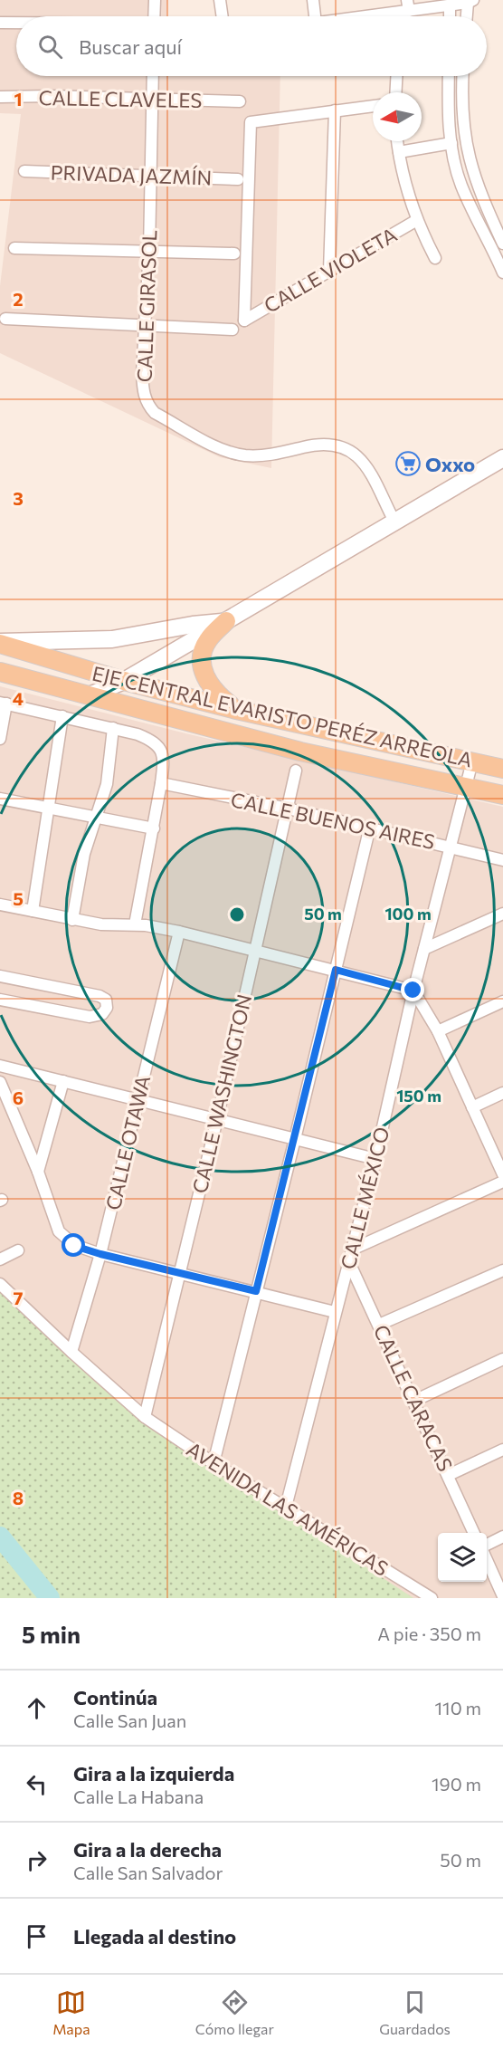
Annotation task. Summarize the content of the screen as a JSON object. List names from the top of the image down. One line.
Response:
{"streets":{"main road":["EJE CENTRAL EVARISTO PERÉZ ARREOLA"],"street":["CALLE CLAVELES","PRIVADA JAZMÍN","CALLE VIOLETA","CALLE GIRASOL","CALLE BUENOS AIRES","CALLE WASHINGTON","CALLE OTAWA","CALLE MÉXICO","CALLE CARACAS","AVENIDA LAS AMÉRICAS"]},"crossings":[["CALLE CLAVELES","CALLE GIRASOL"],["PRIVADA JAZMÍN","CALLE GIRASOL"],["EJE CENTRAL EVARISTO PERÉZ ARREOLA","CALLE MÉXICO"],["CALLE BUENOS AIRES","CALLE WASHINGTON"],["CALLE BUENOS AIRES","CALLE MÉXICO"],["CALLE WASHINGTON","AVENIDA LAS AMÉRICAS"],["CALLE OTAWA","AVENIDA LAS AMÉRICAS"],["CALLE MÉXICO","CALLE CARACAS"],["CALLE MÉXICO","AVENIDA LAS AMÉRICAS"]],"places":{"supermarket":["Oxxo"]},"north":"left","page":{"search":"Buscar aquí","heading":["5 min","A pie · 350 m"],"list":[["Continúa","Calle San Juan","110 m"],["Gira a la izquierda","Calle La Habana","190 m"],["Gira a la derecha","Calle San Salvador","50 m"],"Llegada al destino"],"nav":["Mapa","Cómo llegar","Guardados"]},"grid":{"rows":["1","2","3","4","5","6","7","8"]},"rings":["50 m","100 m","150 m"]}
